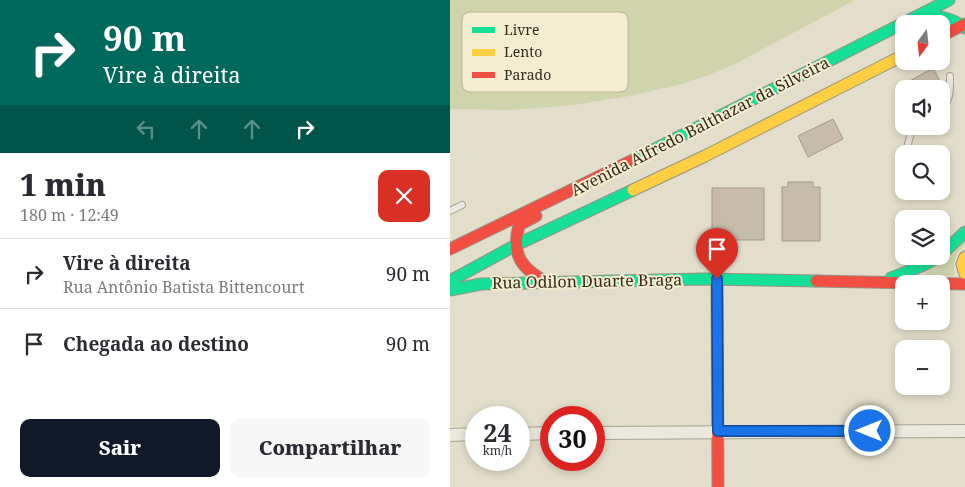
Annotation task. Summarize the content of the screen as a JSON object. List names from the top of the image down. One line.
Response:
{"streets":{"main road":["Avenida Alfredo Balthazar da Silveira","Rua Odilon Duarte Braga"]},"legend":["Livre","Lento","Parado"],"north":"bottom","page":{"turn":["90 m","Vire à direita"],"map_buttons":["+","−"],"heading":["1 min","180 m · 12:49"],"list":[{"name":"Vire à direita","note":"Rua Antônio Batista Bittencourt","value":"90 m"},{"name":"Chegada ao destino","value":"90 m"}],"speed":"24 km/h","limit":"30","buttons":["Sair","Compartilhar"]}}
